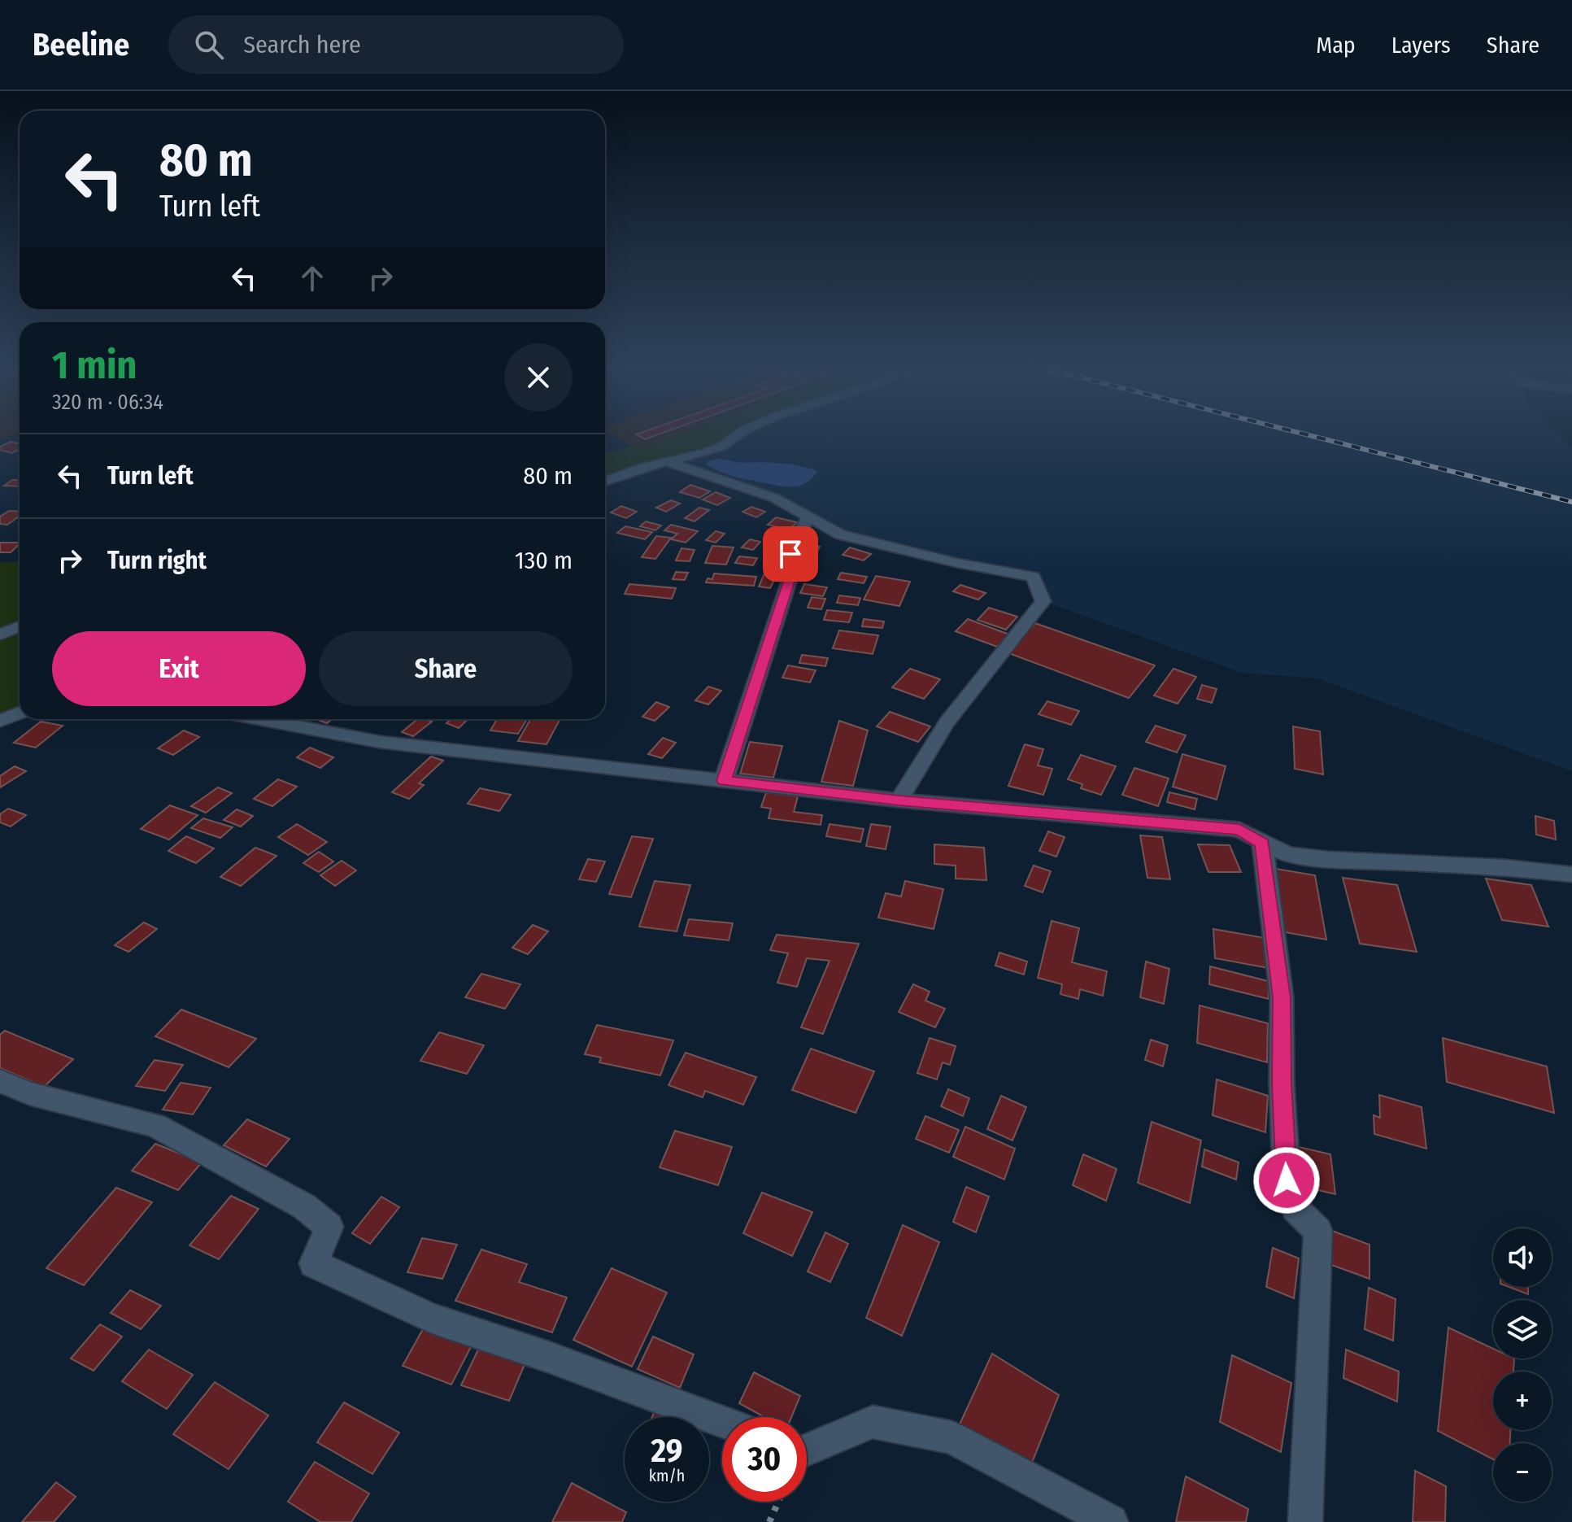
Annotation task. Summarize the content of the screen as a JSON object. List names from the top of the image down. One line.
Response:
{"page":{"header":"Beeline","search":"Search here","nav":["Map","Layers","Share"],"turn":["80 m","Turn left"],"heading":["1 min","320 m · 06:34"],"list":[{"name":"Turn left","value":"80 m"},{"name":"Turn right","value":"130 m"}],"buttons":["Exit","Share"],"map_buttons":["+","−"],"speed":"29 km/h","limit":"30"}}
